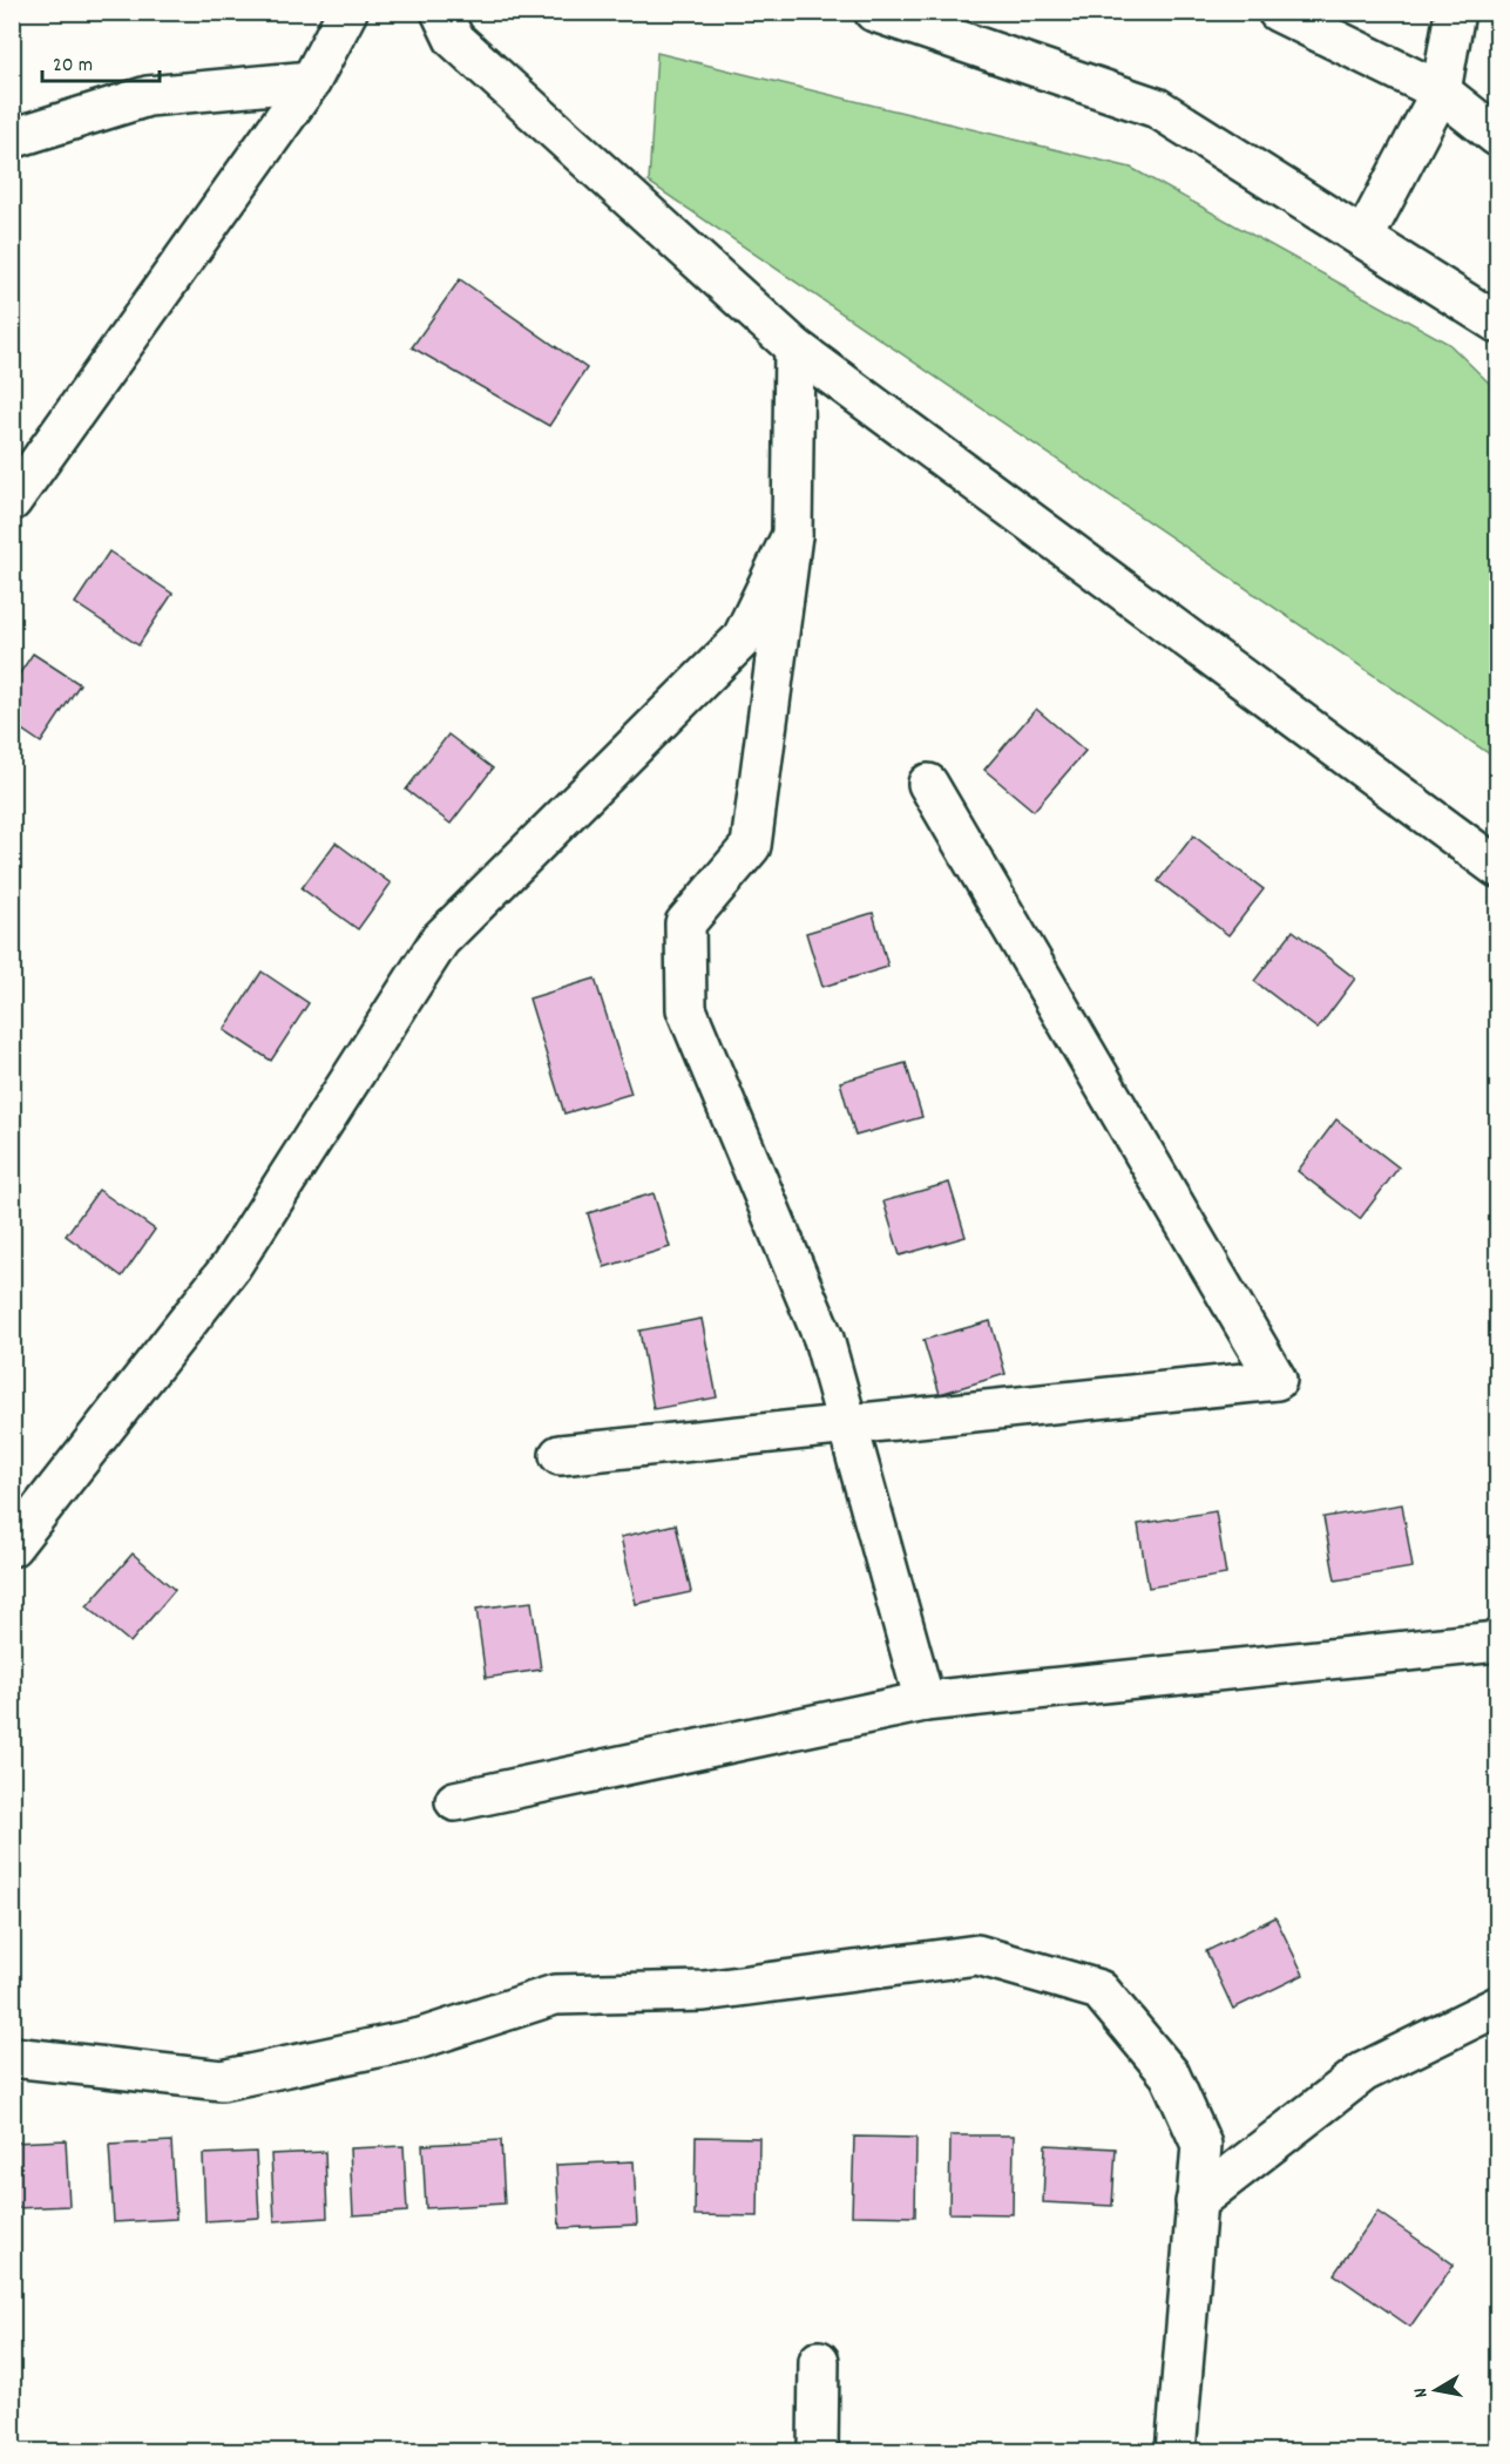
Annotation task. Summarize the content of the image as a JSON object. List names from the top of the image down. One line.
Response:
{"scale_bar":"20 m","north":"left"}
